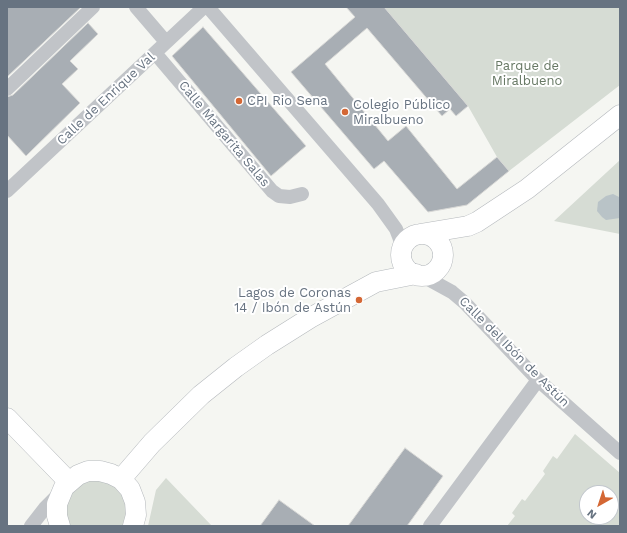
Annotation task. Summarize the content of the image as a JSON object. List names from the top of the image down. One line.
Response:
{"streets":{"street":["Calle de Enrique Val","Calle Margarita Salas","Calle del Ibón de Astún"]},"crossings":[["Calle de Enrique Val","Calle Margarita Salas"]],"parks":["Parque de Miralbueno"],"places":["CPI Rio Sena","Colegio Público Miralbueno","Lagos de Coronas 14 / Ibón de Astún"],"north":"bottom left"}
